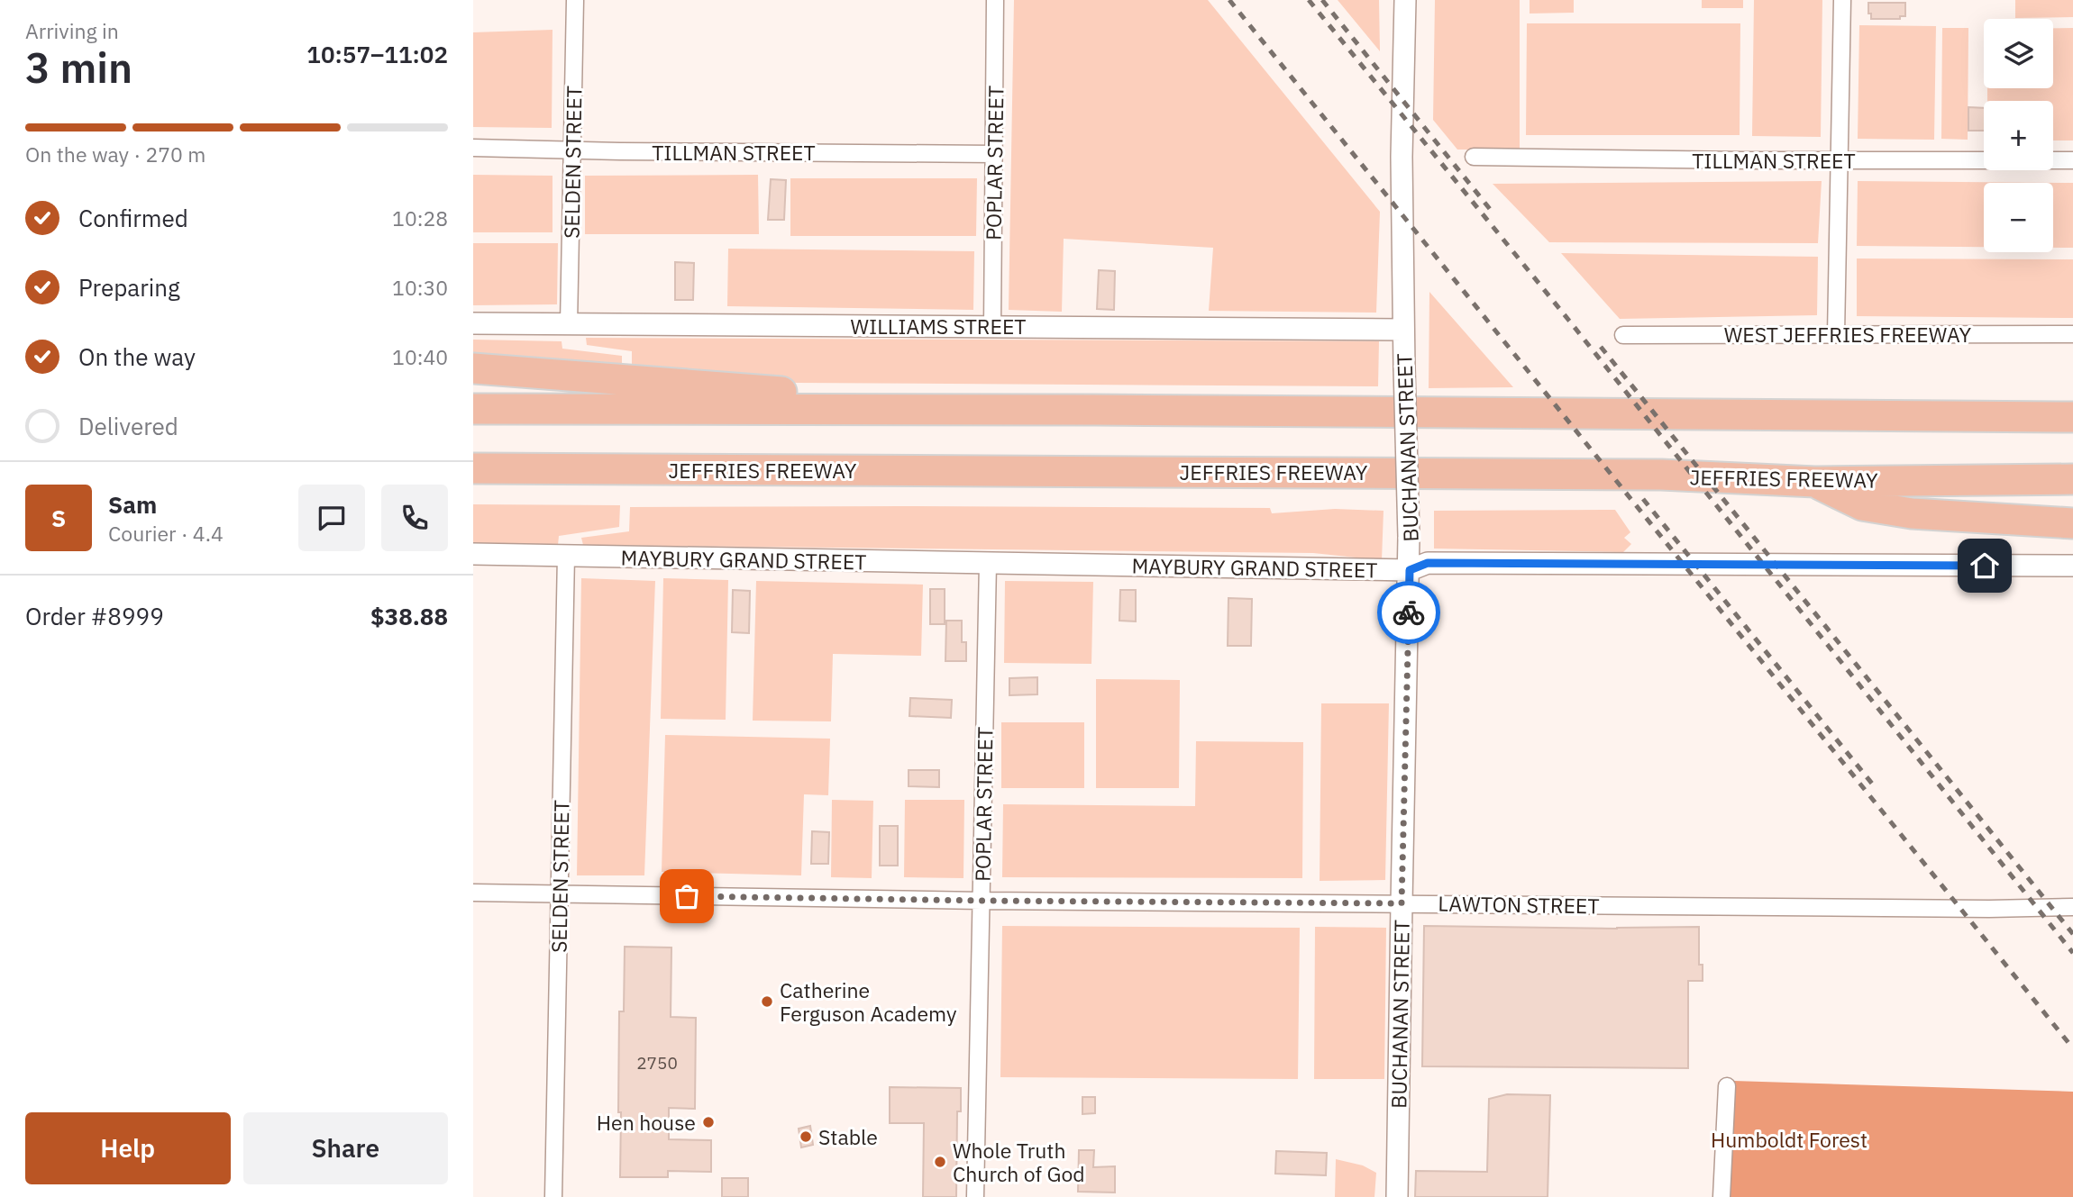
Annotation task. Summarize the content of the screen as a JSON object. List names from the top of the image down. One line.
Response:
{"streets":{"highway":["JEFFRIES FREEWAY"],"street":["TILLMAN STREET","SELDEN STREET","POPLAR STREET","WILLIAMS STREET","WEST JEFFRIES FREEWAY","BUCHANAN STREET","MAYBURY GRAND STREET","LAWTON STREET"]},"crossings":[["TILLMAN STREET","SELDEN STREET"],["TILLMAN STREET","POPLAR STREET"],["SELDEN STREET","WILLIAMS STREET"],["SELDEN STREET","MAYBURY GRAND STREET"],["SELDEN STREET","LAWTON STREET"],["POPLAR STREET","WILLIAMS STREET"],["POPLAR STREET","MAYBURY GRAND STREET"],["POPLAR STREET","LAWTON STREET"],["WILLIAMS STREET","BUCHANAN STREET"],["BUCHANAN STREET","MAYBURY GRAND STREET"],["BUCHANAN STREET","LAWTON STREET"]],"parks":["Humboldt Forest"],"places":["Catherine Ferguson Academy","Hen house","Stable","Whole Truth Church of God"],"house_numbers":["2750"],"page":{"heading":["3 min","Arriving in","10:57–11:02"],"panel":["Sam","Courier · 4.4","Order #8999","$38.88"],"map_buttons":["+","−"],"bar":"On the way · 270 m","list":[["Confirmed","10:28"],["Preparing","10:30"],["On the way","10:40"],"Delivered"],"round":"S","buttons":["Help","Share"]}}
